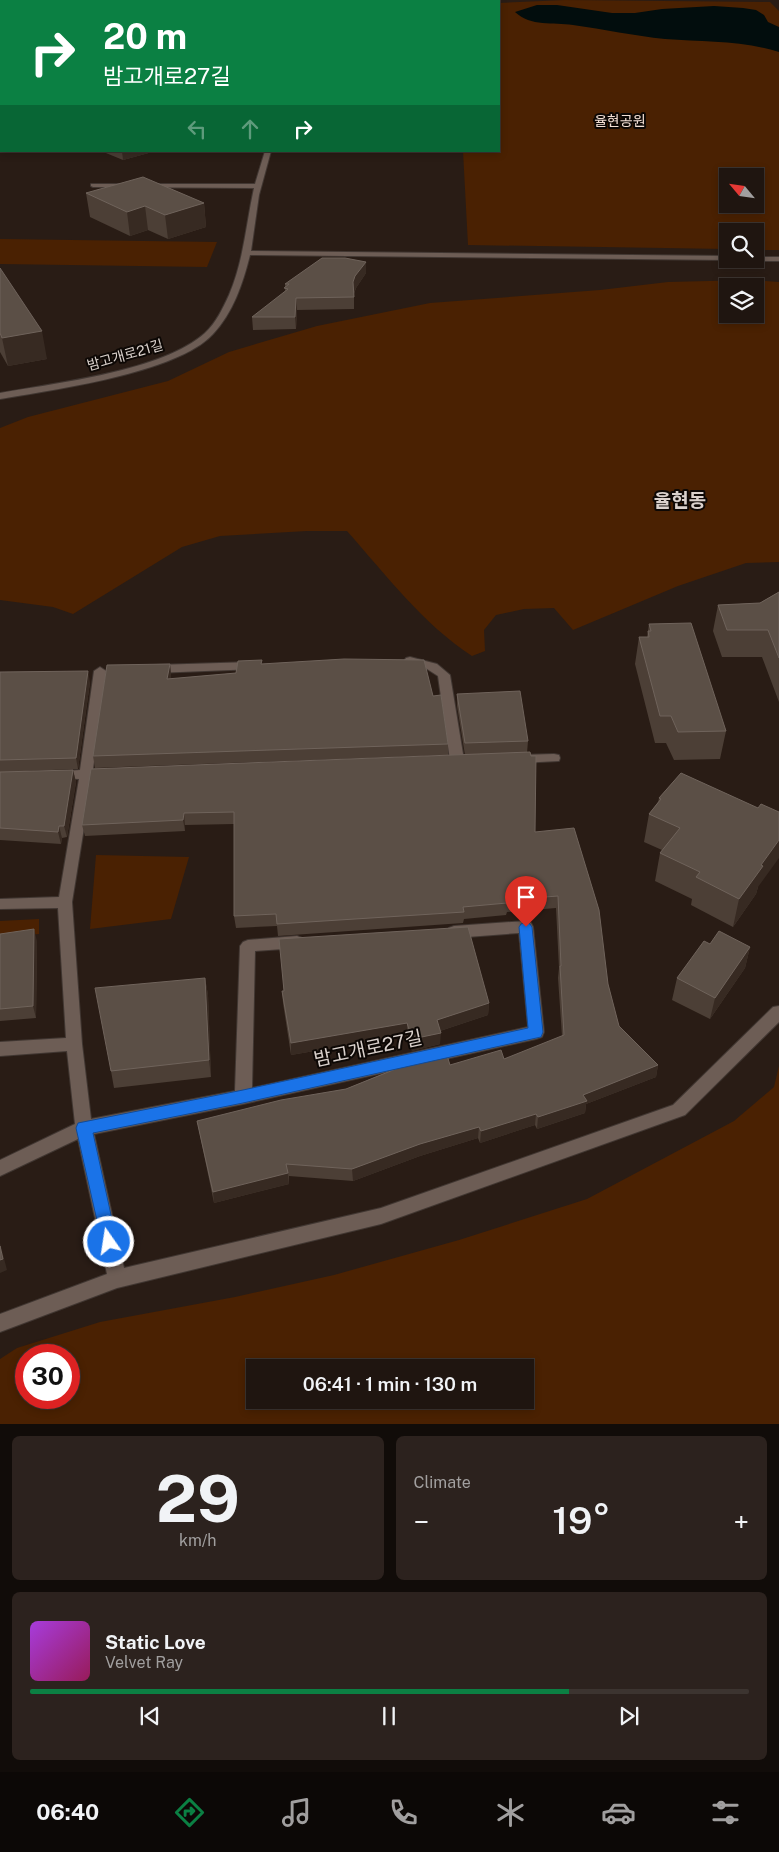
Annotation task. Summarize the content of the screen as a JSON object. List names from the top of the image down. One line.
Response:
{"streets":{"street":["밤고개로21길","밤고개로27길"]},"districts":["율현동"],"parks":["율현공원"],"north":"top left","page":{"turn":["20 m","밤고개로27길"],"limit":"30","trip":"06:41 · 1 min · 130 m","tile":[["29","km/h"],"Climate"],"heat":["−","19°","+"],"song":["Static Love","Velvet Ray"],"tabs":"06:40"}}
